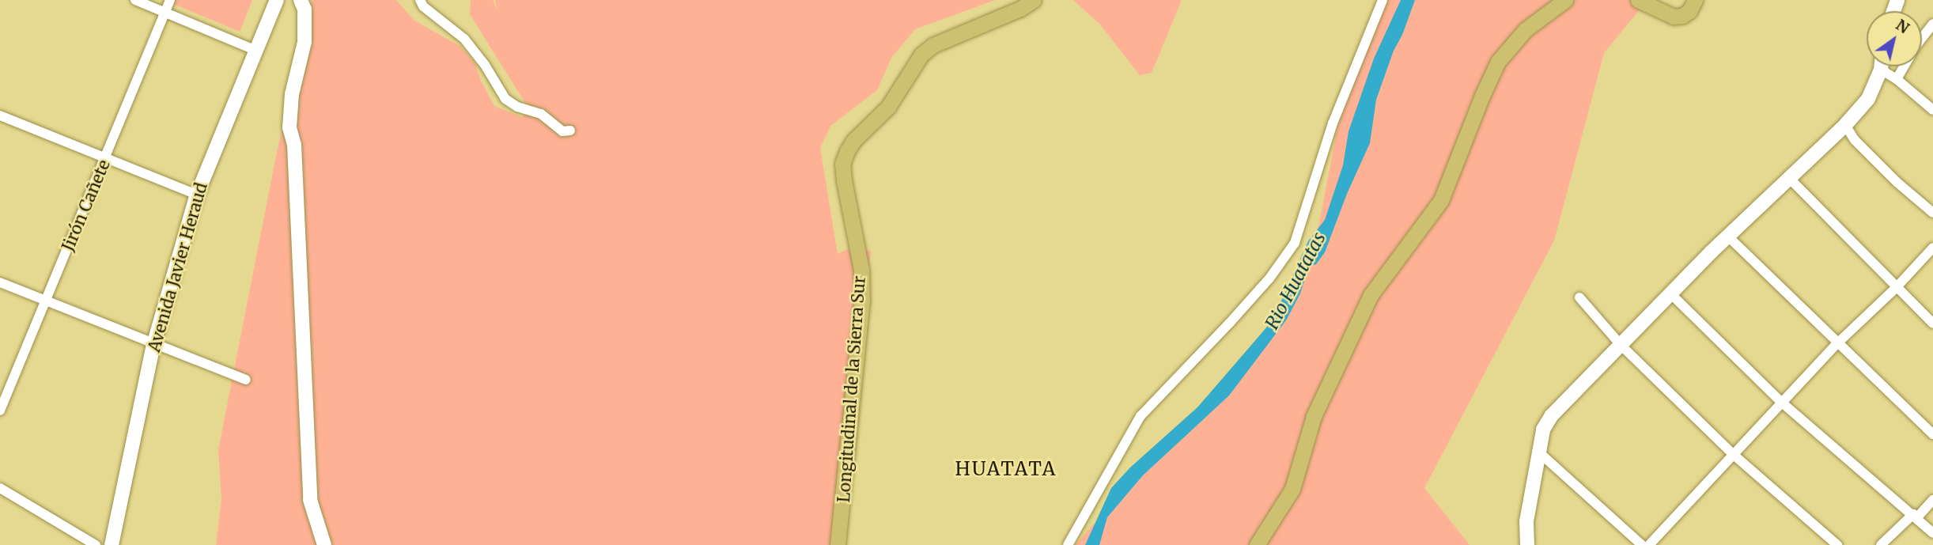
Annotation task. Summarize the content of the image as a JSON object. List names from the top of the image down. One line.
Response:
{"streets":{"main road":["Avenida Javier Heraud","Longitudinal de la Sierra Sur"],"street":["Jirón Cañete"]},"districts":["HUATATA"],"water":["Rio Huatatas"],"north":"top right"}
